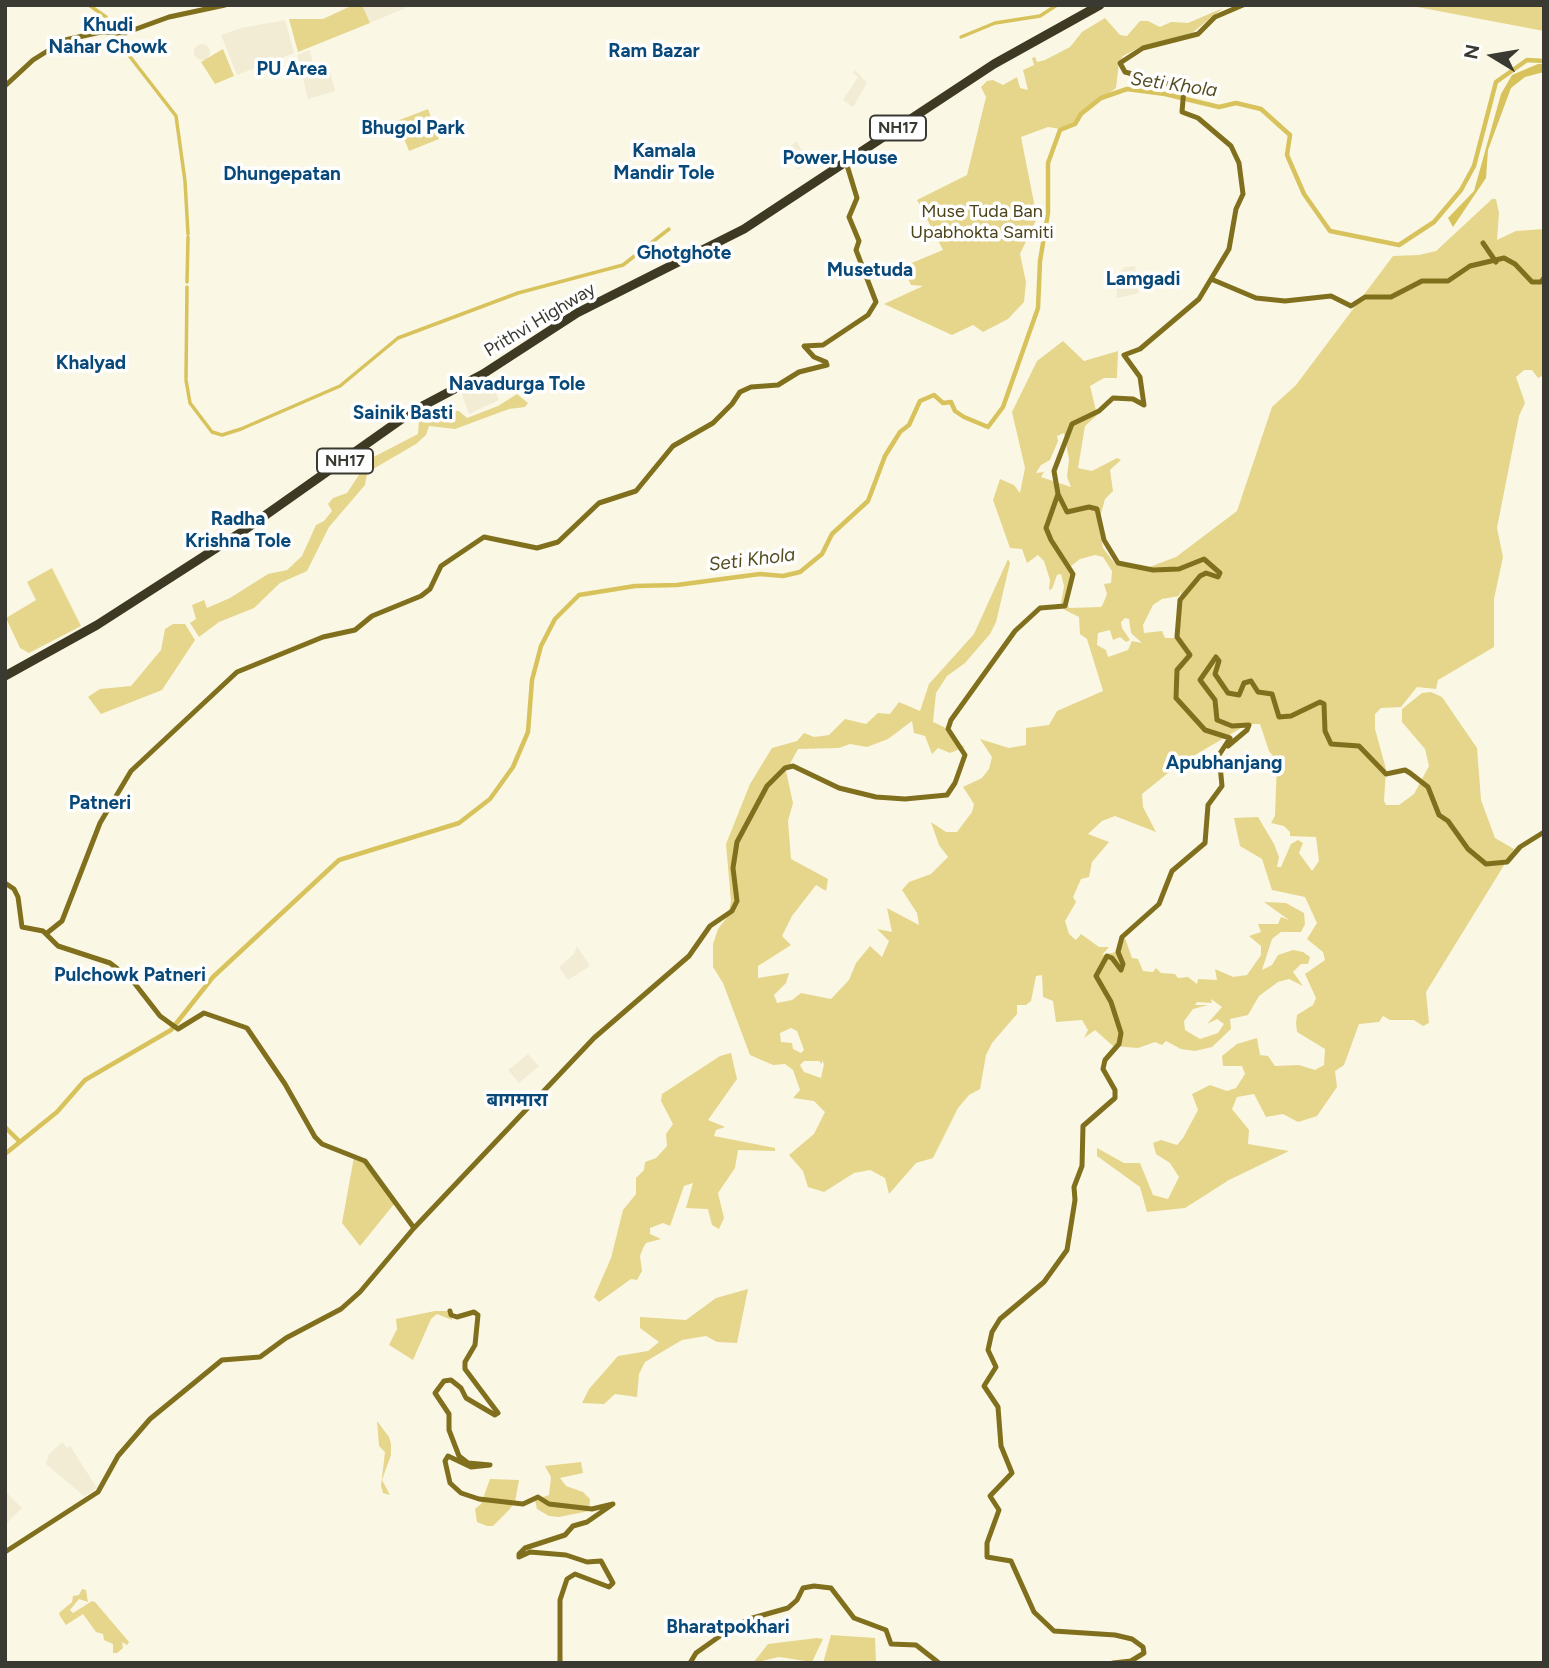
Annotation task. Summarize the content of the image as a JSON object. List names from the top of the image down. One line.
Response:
{"streets":{"highway":["NH17","Prithvi Highway"]},"districts":["Khudi Nahar Chowk","Ram Bazar","PU Area","Bhugol Park","Kamala Mandir Tole","Power House","Dhungepatan","Ghotghote","Musetuda","Lamgadi","Khalyad","Navadurga Tole","Sainik Basti","Radha Krishna Tole","Apubhanjang","Patneri","Pulchowk Patneri","बागमारा","Bharatpokhari"],"water":["Seti Khola"],"parks":["Muse Tuda Ban Upabhokta Samiti"],"north":"left"}
